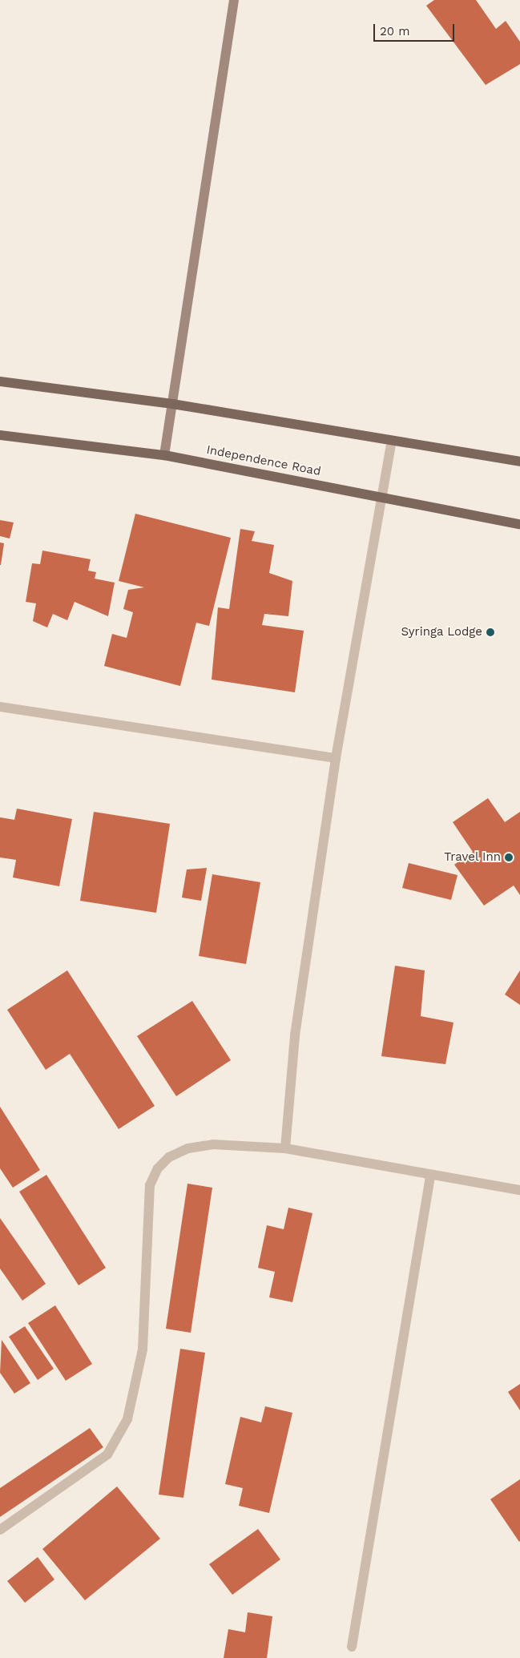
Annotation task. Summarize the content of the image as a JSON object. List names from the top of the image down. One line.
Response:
{"streets":{"main road":["Independence Road"]},"places":["Syringa Lodge","Travel Inn"],"scale_bar":"20 m"}
